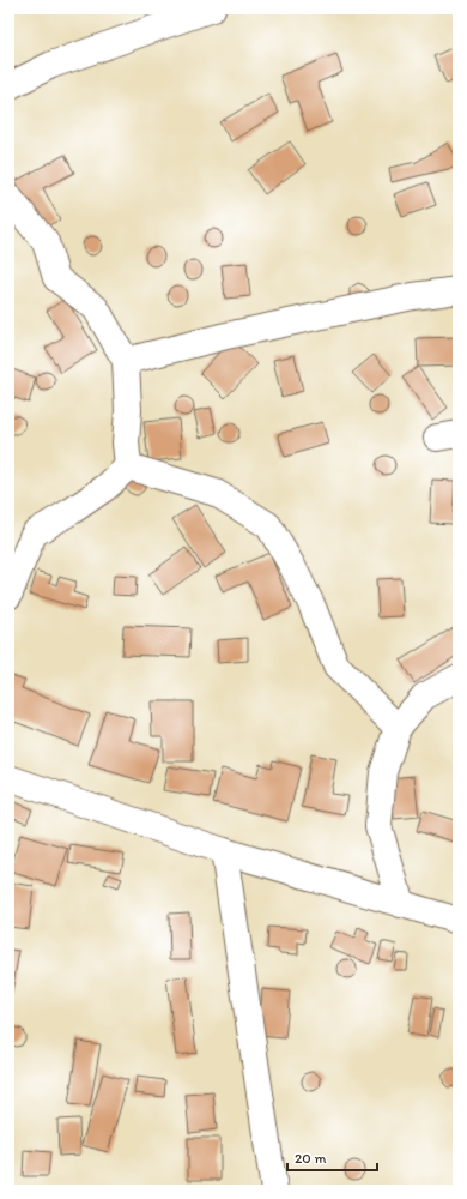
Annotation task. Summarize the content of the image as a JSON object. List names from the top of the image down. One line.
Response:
{"scale_bar":"20 m"}
